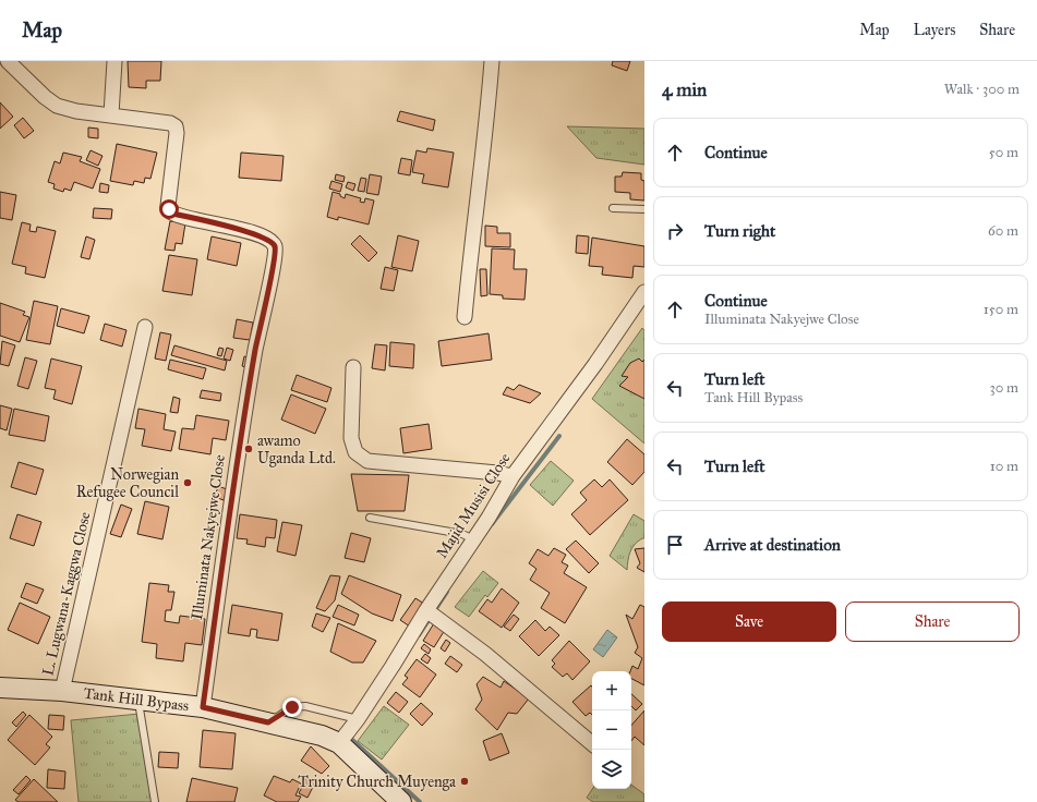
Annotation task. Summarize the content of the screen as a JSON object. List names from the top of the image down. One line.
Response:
{"streets":{"street":["Majid Musisi Close","Illuminata Nakyejwe Close","L. Lugwana-Kaggwa Close","Tank Hill Bypass"]},"crossings":[["Majid Musisi Close","Tank Hill Bypass"],["Illuminata Nakyejwe Close","Tank Hill Bypass"],["L. Lugwana-Kaggwa Close","Tank Hill Bypass"]],"places":["awamo Uganda Ltd.","Norwegian Refugee Council","Trinity Church Muyenga"],"page":{"header":"Map","nav":["Map","Layers","Share"],"heading":["4 min","Walk · 300 m"],"list":[["Continue","50 m"],["Turn right","60 m"],["Continue","Illuminata Nakyejwe Close","150 m"],["Turn left","Tank Hill Bypass","30 m"],["Turn left","10 m"],"Arrive at destination"],"buttons":["Save","Share"],"map_buttons":["+","−"]}}
